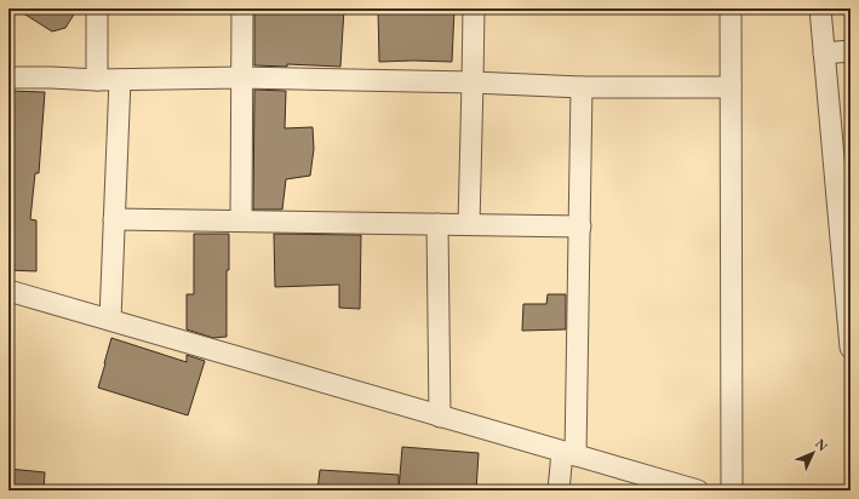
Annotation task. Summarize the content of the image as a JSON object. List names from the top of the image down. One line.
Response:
{"north":"top right"}
